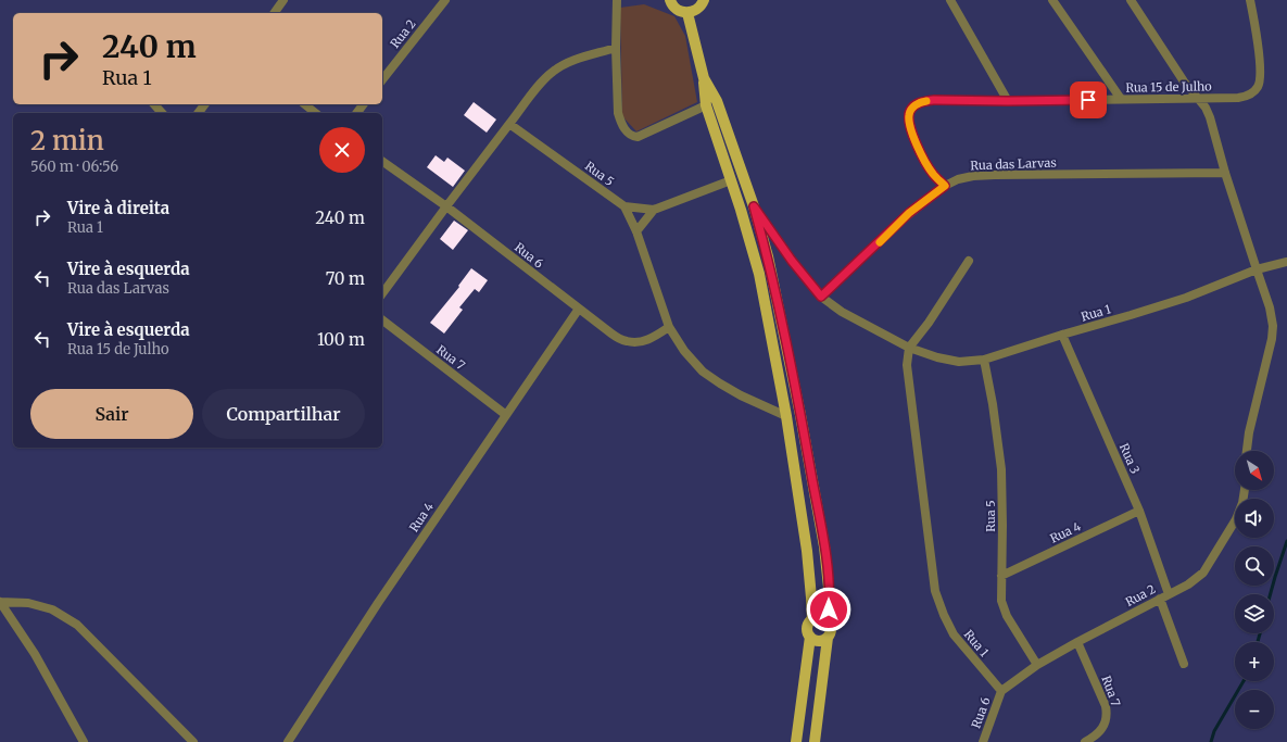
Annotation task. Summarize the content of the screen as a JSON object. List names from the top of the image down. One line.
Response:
{"streets":{"street":["Rua 2","Rua 15 de Julho","Rua das Larvas","Rua 5","Rua 6","Rua 1","Rua 7","Rua 3","Rua 4"]},"crossings":[["Rua 2","Rua 5"],["Rua 2","Rua 6"],["Rua 2","Rua 1"],["Rua 2","Rua 7"],["Rua 2","Rua 3"],["Rua 15 de Julho","Rua das Larvas"],["Rua das Larvas","Rua 1"],["Rua 5","Rua 6"],["Rua 5","Rua 1"],["Rua 5","Rua 4"],["Rua 6","Rua 1"],["Rua 6","Rua 4"],["Rua 1","Rua 3"],["Rua 7","Rua 4"],["Rua 3","Rua 4"]],"north":"bottom right","page":{"turn":["240 m","Rua 1"],"heading":["2 min","560 m · 06:56"],"list":[{"name":"Vire à direita","note":"Rua 1","value":"240 m"},{"name":"Vire à esquerda","note":"Rua das Larvas","value":"70 m"},{"name":"Vire à esquerda","note":"Rua 15 de Julho","value":"100 m"}],"buttons":["Sair","Compartilhar"],"map_buttons":["+","−"]}}
